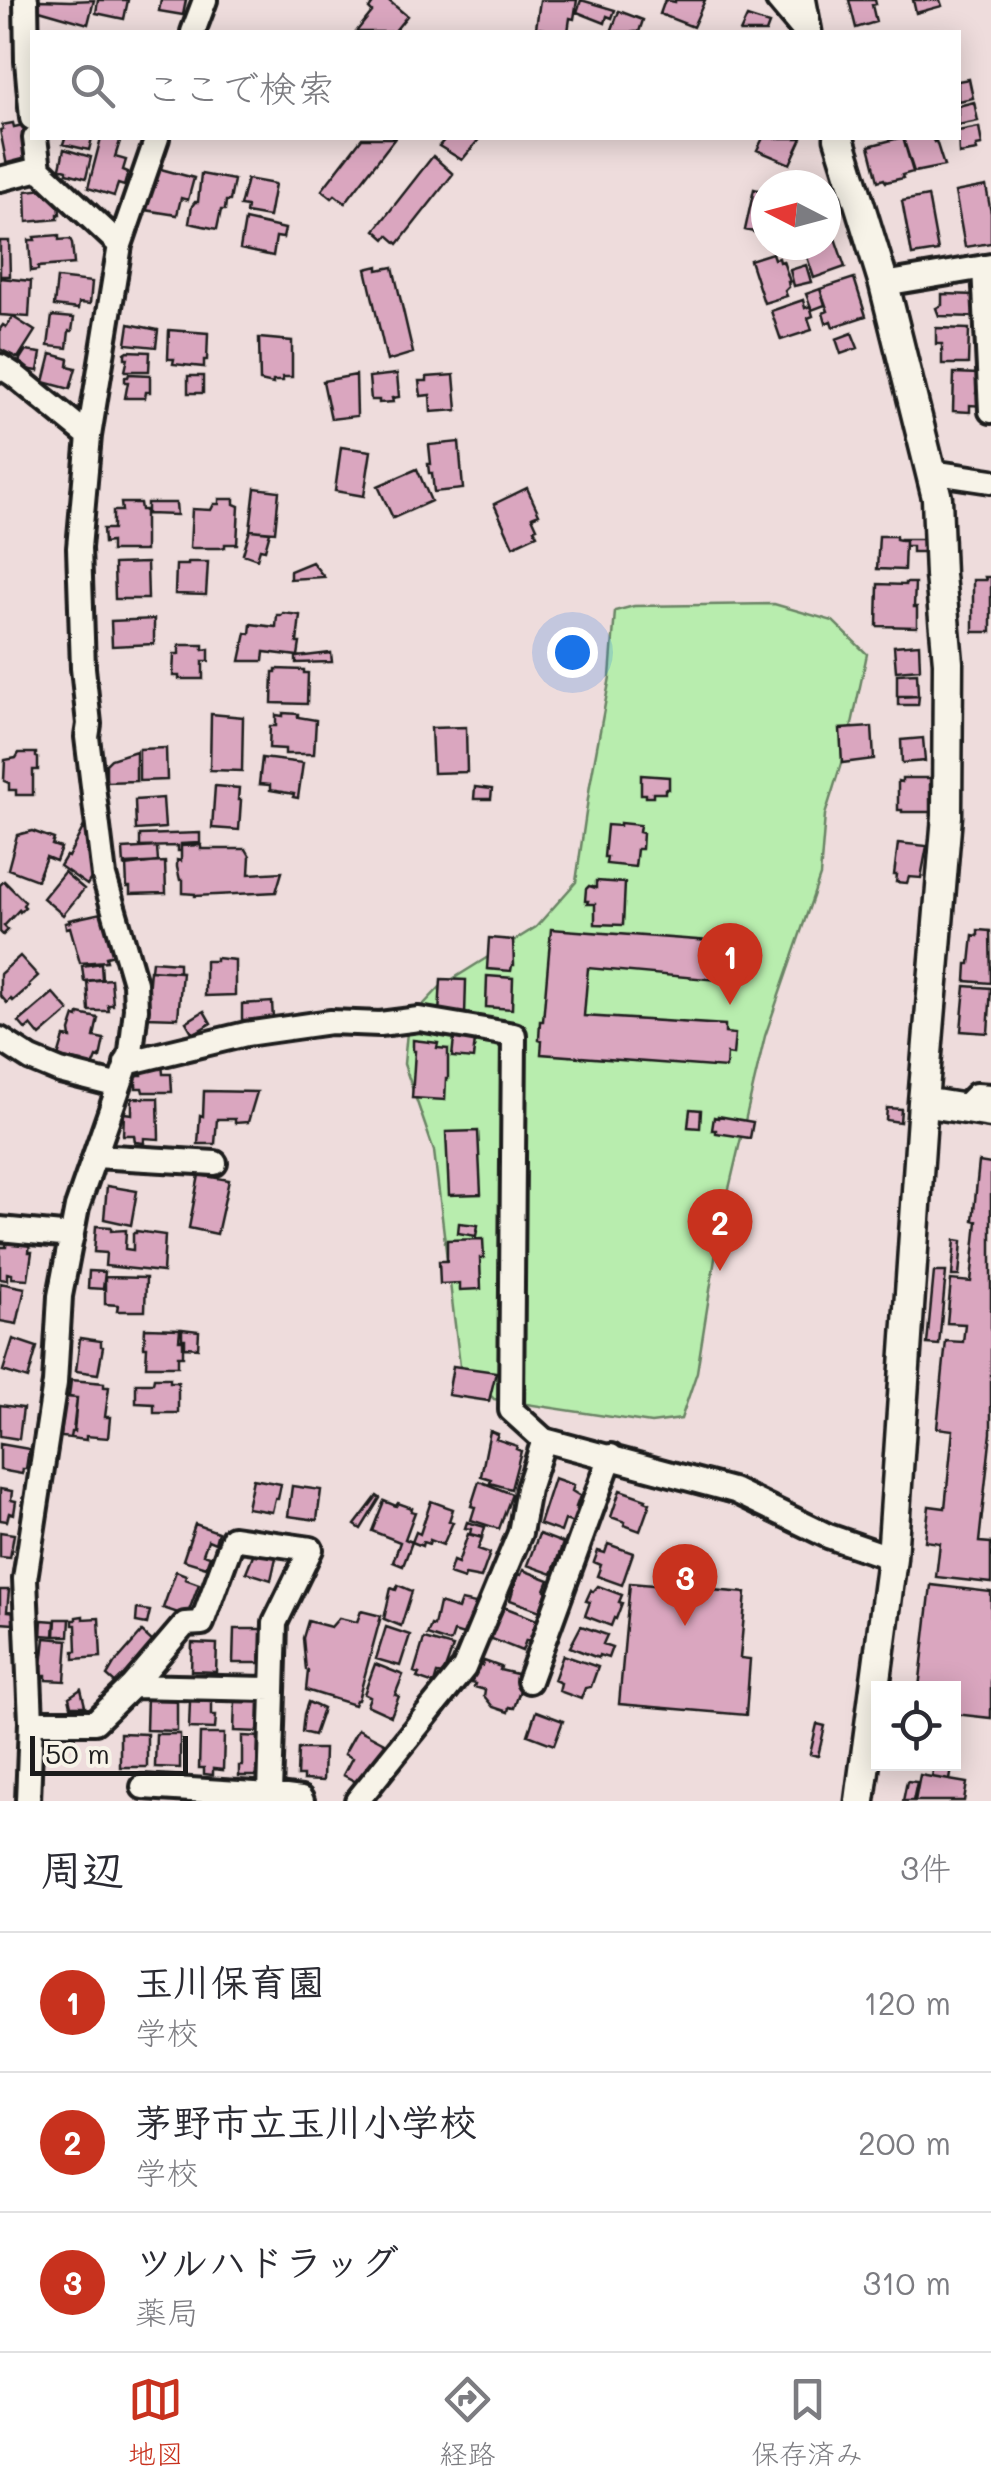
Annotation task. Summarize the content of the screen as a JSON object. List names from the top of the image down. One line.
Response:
{"scale_bar":"50 m","north":"left","page":{"search":"ここで検索","pins":["1","2","3"],"scale":"50 m","heading":["周辺","3件"],"list":[{"mark":"1","name":"玉川保育園","note":"学校","value":"120 m"},{"mark":"2","name":"茅野市立玉川小学校","note":"学校","value":"200 m"},{"mark":"3","name":"ツルハドラッグ","note":"薬局","value":"310 m"}],"nav":["地図","経路","保存済み"]}}
